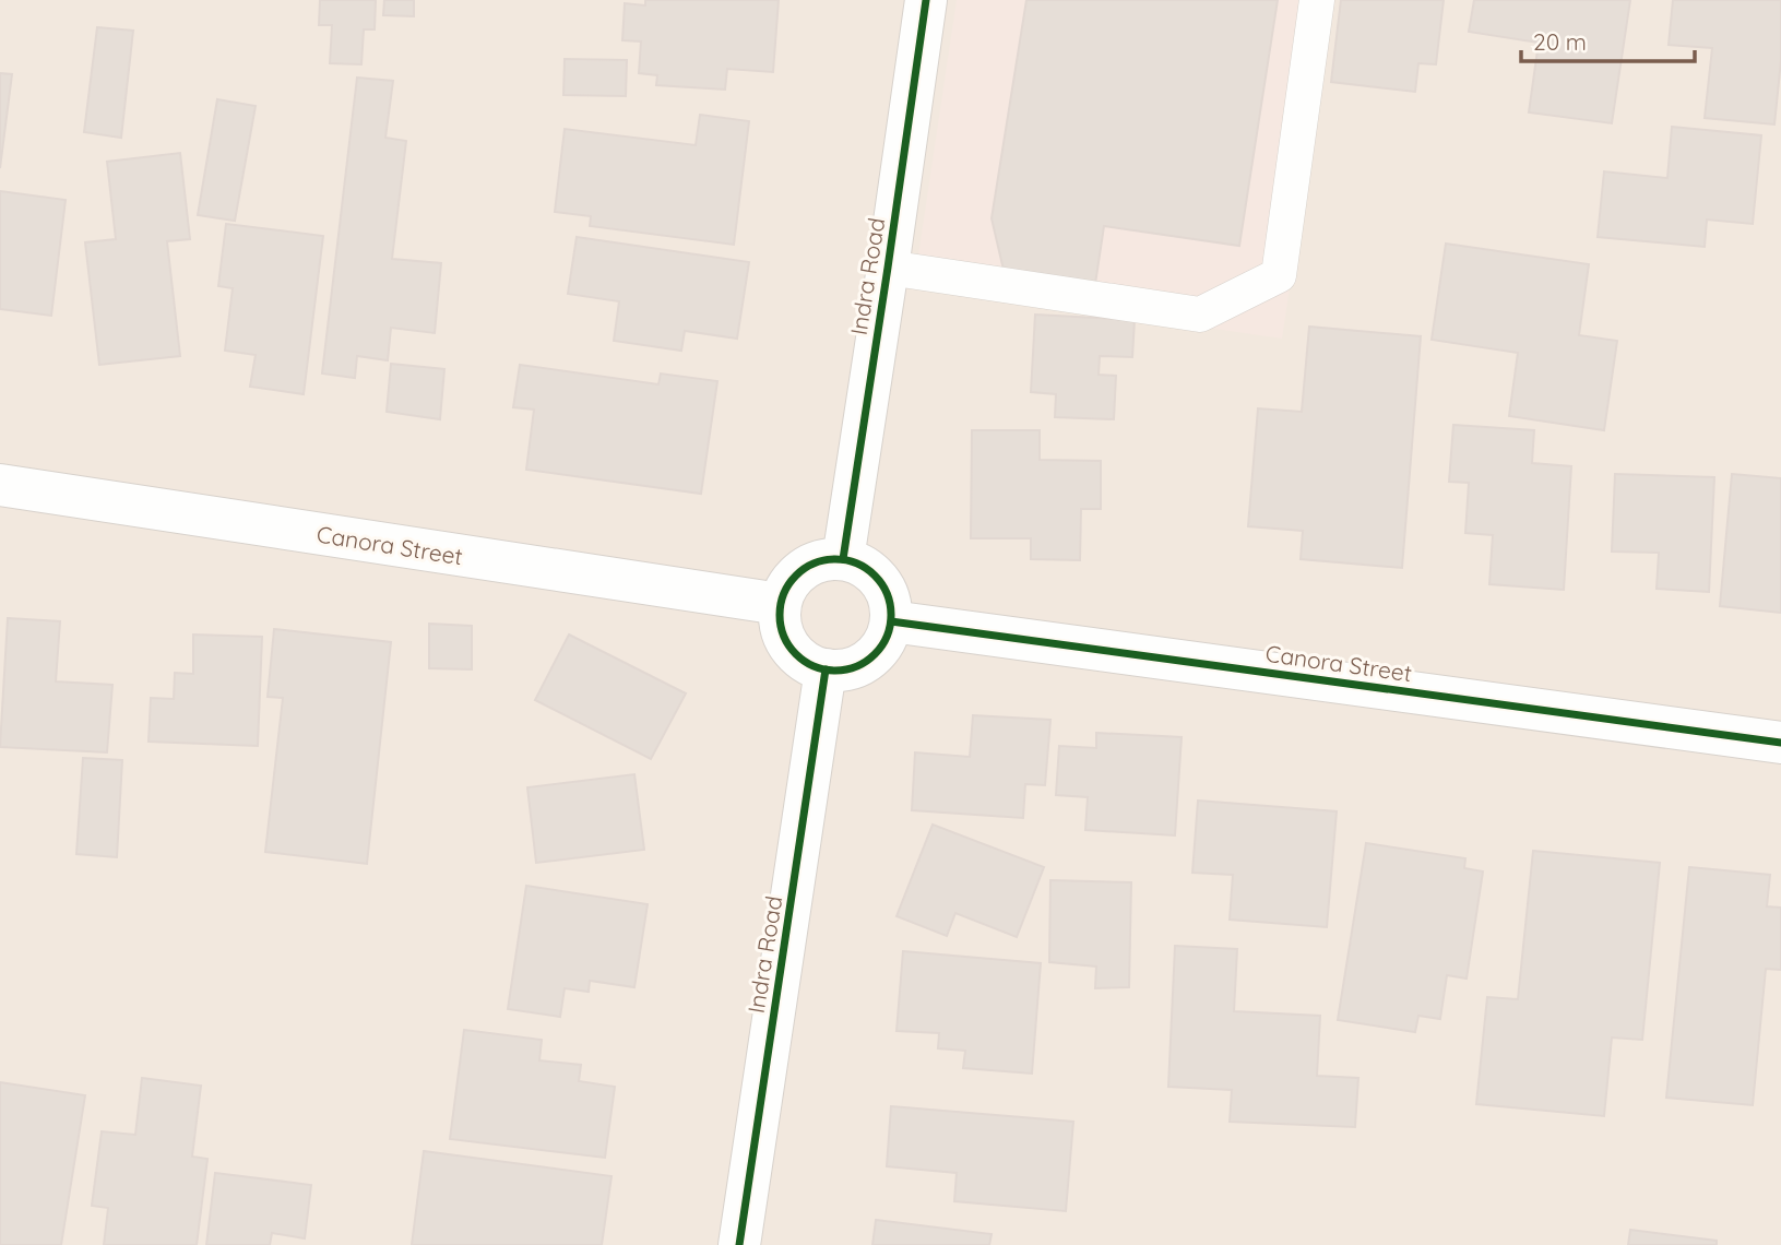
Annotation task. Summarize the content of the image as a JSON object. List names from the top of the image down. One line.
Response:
{"streets":{"street":["Indra Road","Canora Street"]},"crossings":[["Indra Road","Canora Street"]],"scale_bar":"20 m"}
